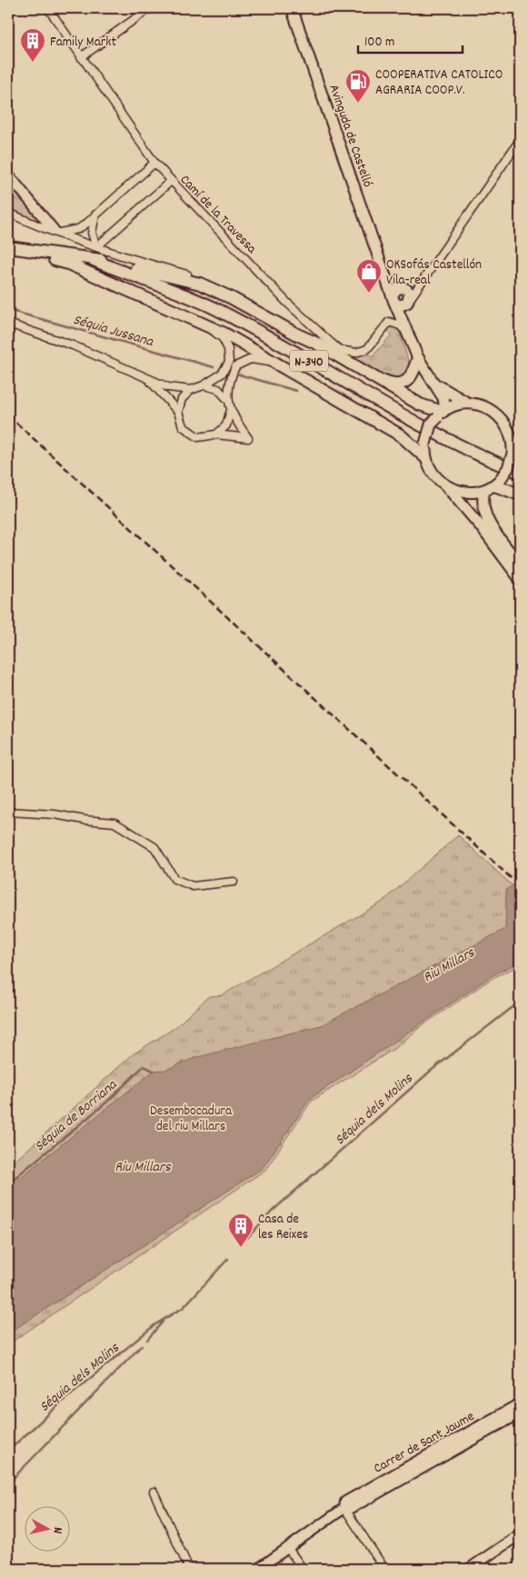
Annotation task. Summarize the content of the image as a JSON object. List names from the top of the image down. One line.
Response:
{"streets":{"highway":["N-340"],"main road":["Avinguda de Castelló"],"street":["Camí de la Travessa","Carrer de Sant Jaume"]},"crossings":[["Avinguda de Castelló","Camí de la Travessa"]],"water":["Séquia Jussana","Riu Millars","Séquia dels Molins","Séquia de Borriana"],"parks":["Desembocadura del riu Millars"],"places":{"building":["Family Markt","Casa de les Reixes"],"fuel station":["COOPERATIVA CATOLICO AGRARIA COOP.V."],"shop":["OKSofás Castellón Vila-real"]},"scale_bar":"100 m","north":"right"}
